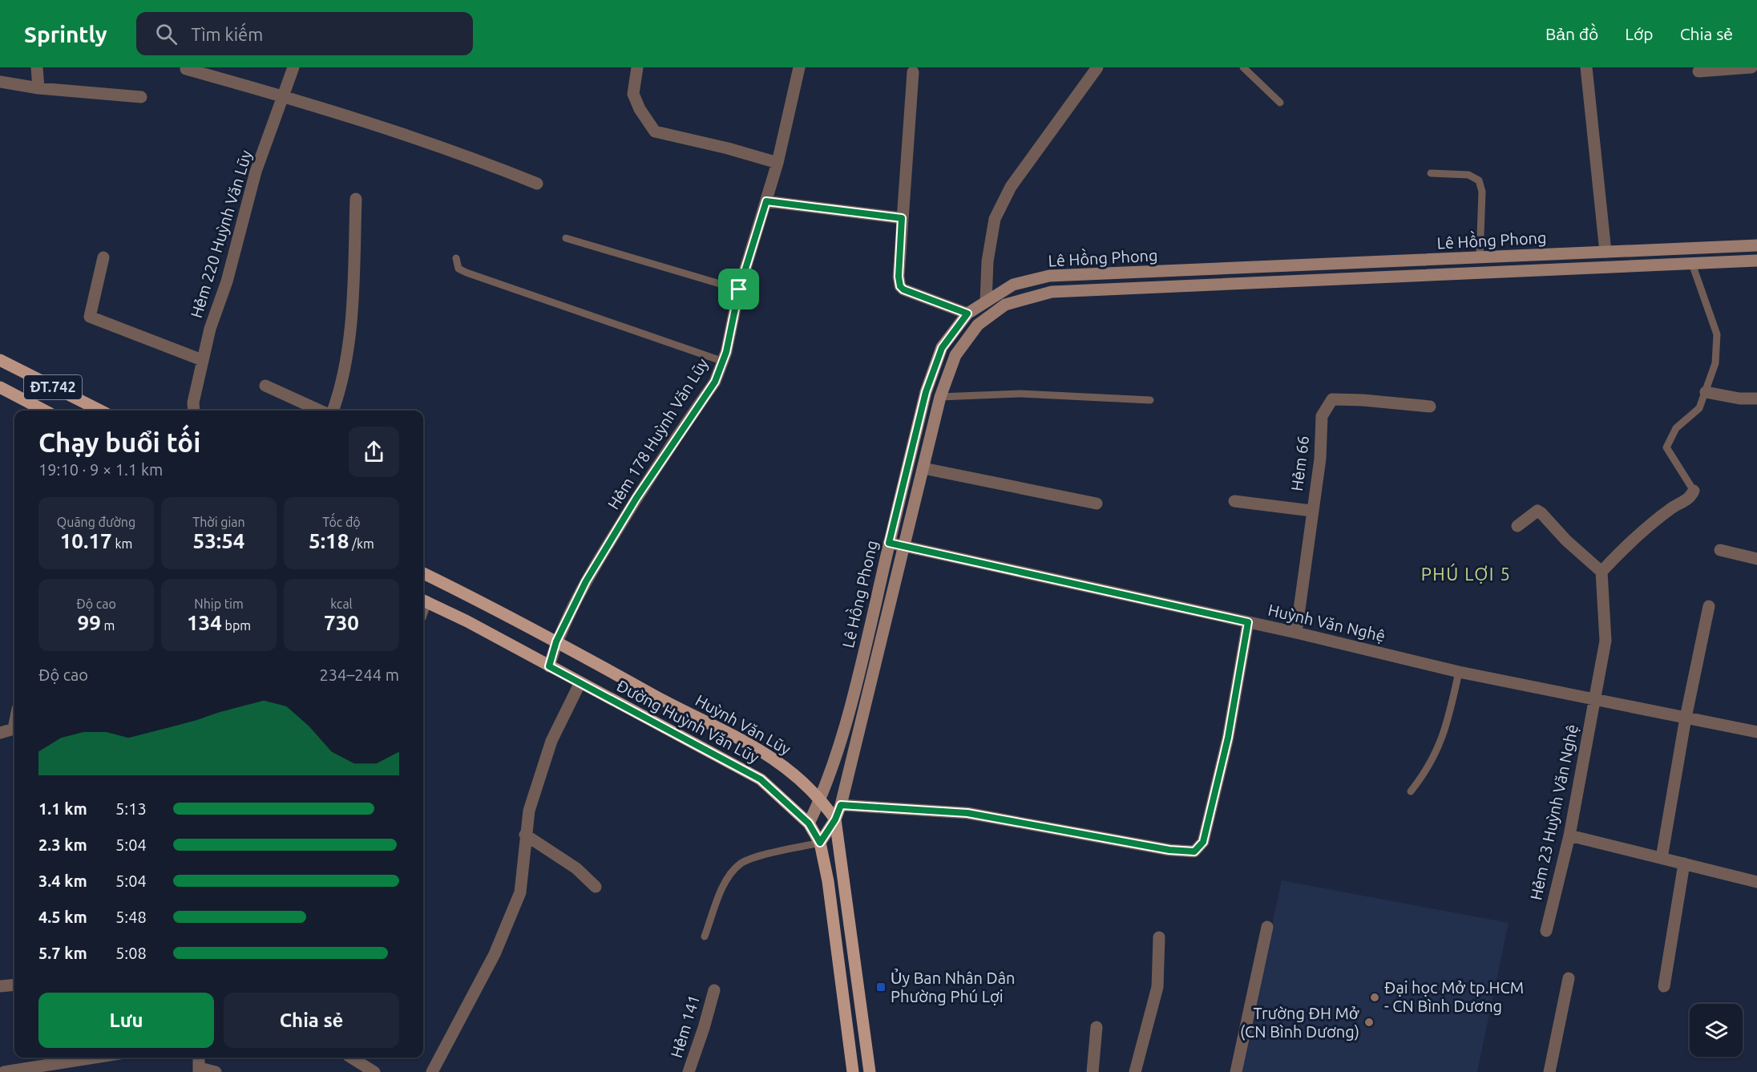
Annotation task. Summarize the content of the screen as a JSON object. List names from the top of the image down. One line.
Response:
{"streets":{"main road":["ĐT.742","Đường Huỳnh Văn Lũy","Huỳnh Văn Lũy"],"street":["Hẻm 220 Huỳnh Văn Lũy","Lê Hồng Phong","Hẻm 178 Huỳnh Văn Lũy","Hẻm 66","Huỳnh Văn Nghệ","Hẻm 23 Huỳnh Văn Nghệ","Hẻm 141"]},"crossings":[["Lê Hồng Phong","Huỳnh Văn Nghệ"],["Lê Hồng Phong","Đường Huỳnh Văn Lũy"],["Lê Hồng Phong","Huỳnh Văn Lũy"],["Hẻm 178 Huỳnh Văn Lũy","Đường Huỳnh Văn Lũy"],["Hẻm 178 Huỳnh Văn Lũy","Huỳnh Văn Lũy"],["Hẻm 66","Huỳnh Văn Nghệ"],["Huỳnh Văn Nghệ","Hẻm 23 Huỳnh Văn Nghệ"]],"districts":["PHÚ LỢI 5"],"places":{"transit":["Ủy Ban Nhân Dân Phường Phú Lợi"],"other":["Đại học Mở tp.HCM - CN Bình Dương","Trường ĐH Mở (CN Bình Dương)"]},"page":{"header":"Sprintly","search":"Tìm kiếm","nav":["Bản đồ","Lớp","Chia sẻ"],"heading":["Chạy buổi tối","19:10 · 9 × 1.1 km"],"stats":[["Quãng đường","10.17 km"],["Thời gian","53:54"],["Tốc độ","5:18 /km"],["Độ cao","99 m"],["Nhịp tim","134 bpm"],["kcal","730"]],"chart":["Độ cao","234–244 m"],"list":[{"name":"1.1 km","note":"5:13"},{"name":"2.3 km","note":"5:04"},{"name":"3.4 km","note":"5:04"},{"name":"4.5 km","note":"5:48"},{"name":"5.7 km","note":"5:08"}],"buttons":["Lưu","Chia sẻ"]}}
